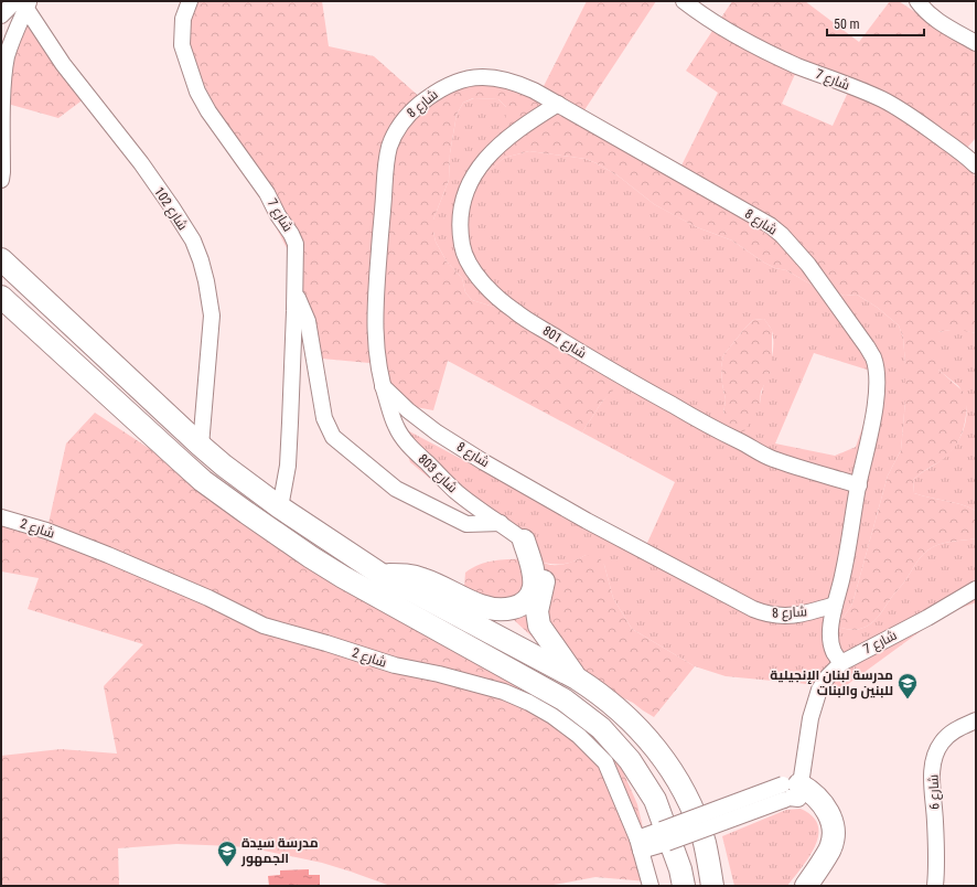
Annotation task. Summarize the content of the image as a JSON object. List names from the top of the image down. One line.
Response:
{"streets":{"street":["شارع 7","شارع 8","شارع 102","شارع 801","شارع 803","شارع 2","شارع 6"]},"crossings":[["شارع 7","شارع 8"],["شارع 8","شارع 801"],["شارع 8","شارع 803"]],"places":{"school or university":["مدرسة لبنان الإنجيلية للبنين والبنات","مدرسة سيدة الجمهور"]},"scale_bar":"50 m"}
